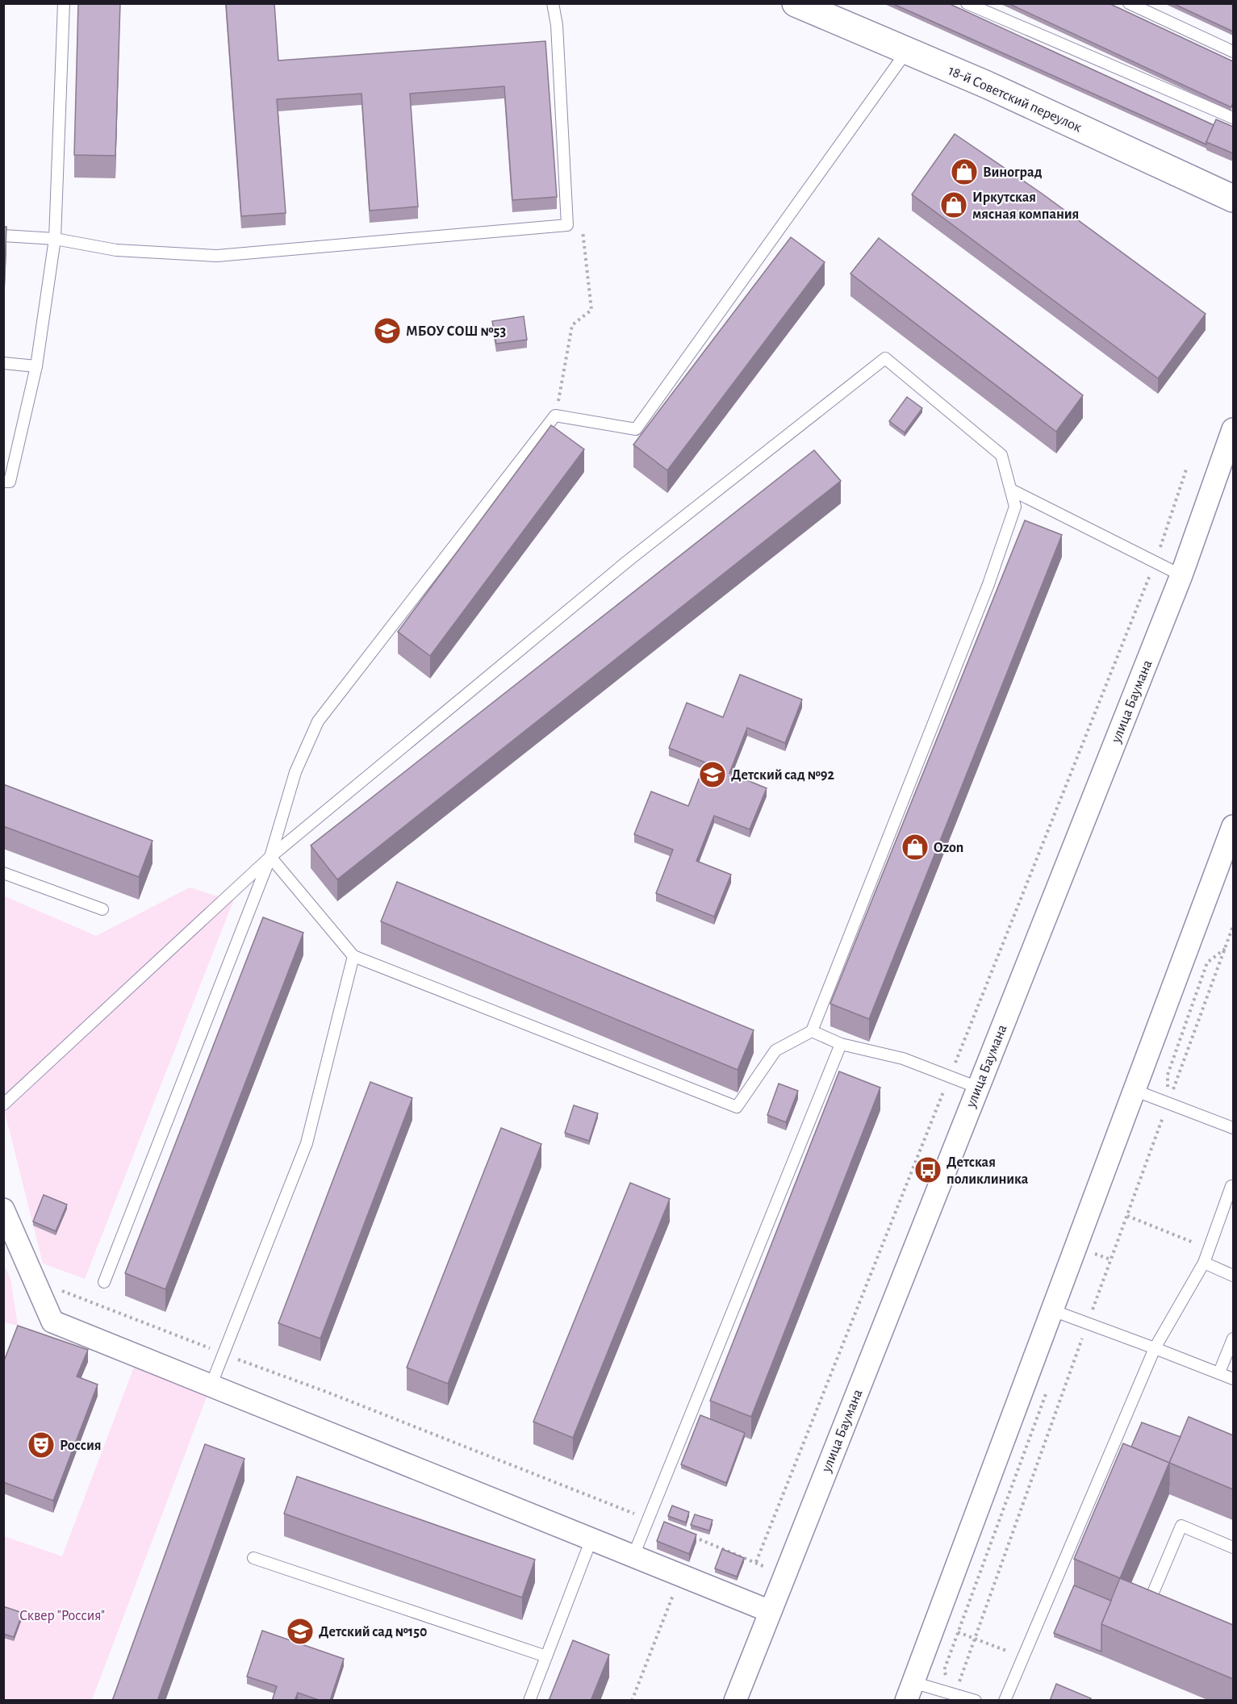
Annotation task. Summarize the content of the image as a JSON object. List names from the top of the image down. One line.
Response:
{"streets":{"street":["18-й Советский переулок","улица Баумана"]},"parks":["Сквер \"Россия\""],"places":{"shop":["Виноград","Иркутская мясная компания","Ozon"],"school or university":["МБОУ СОШ №53","Детский сад №92","Детский сад №150"],"bus stop":["Детская поликлиника"],"theatre":["Россия"]}}
